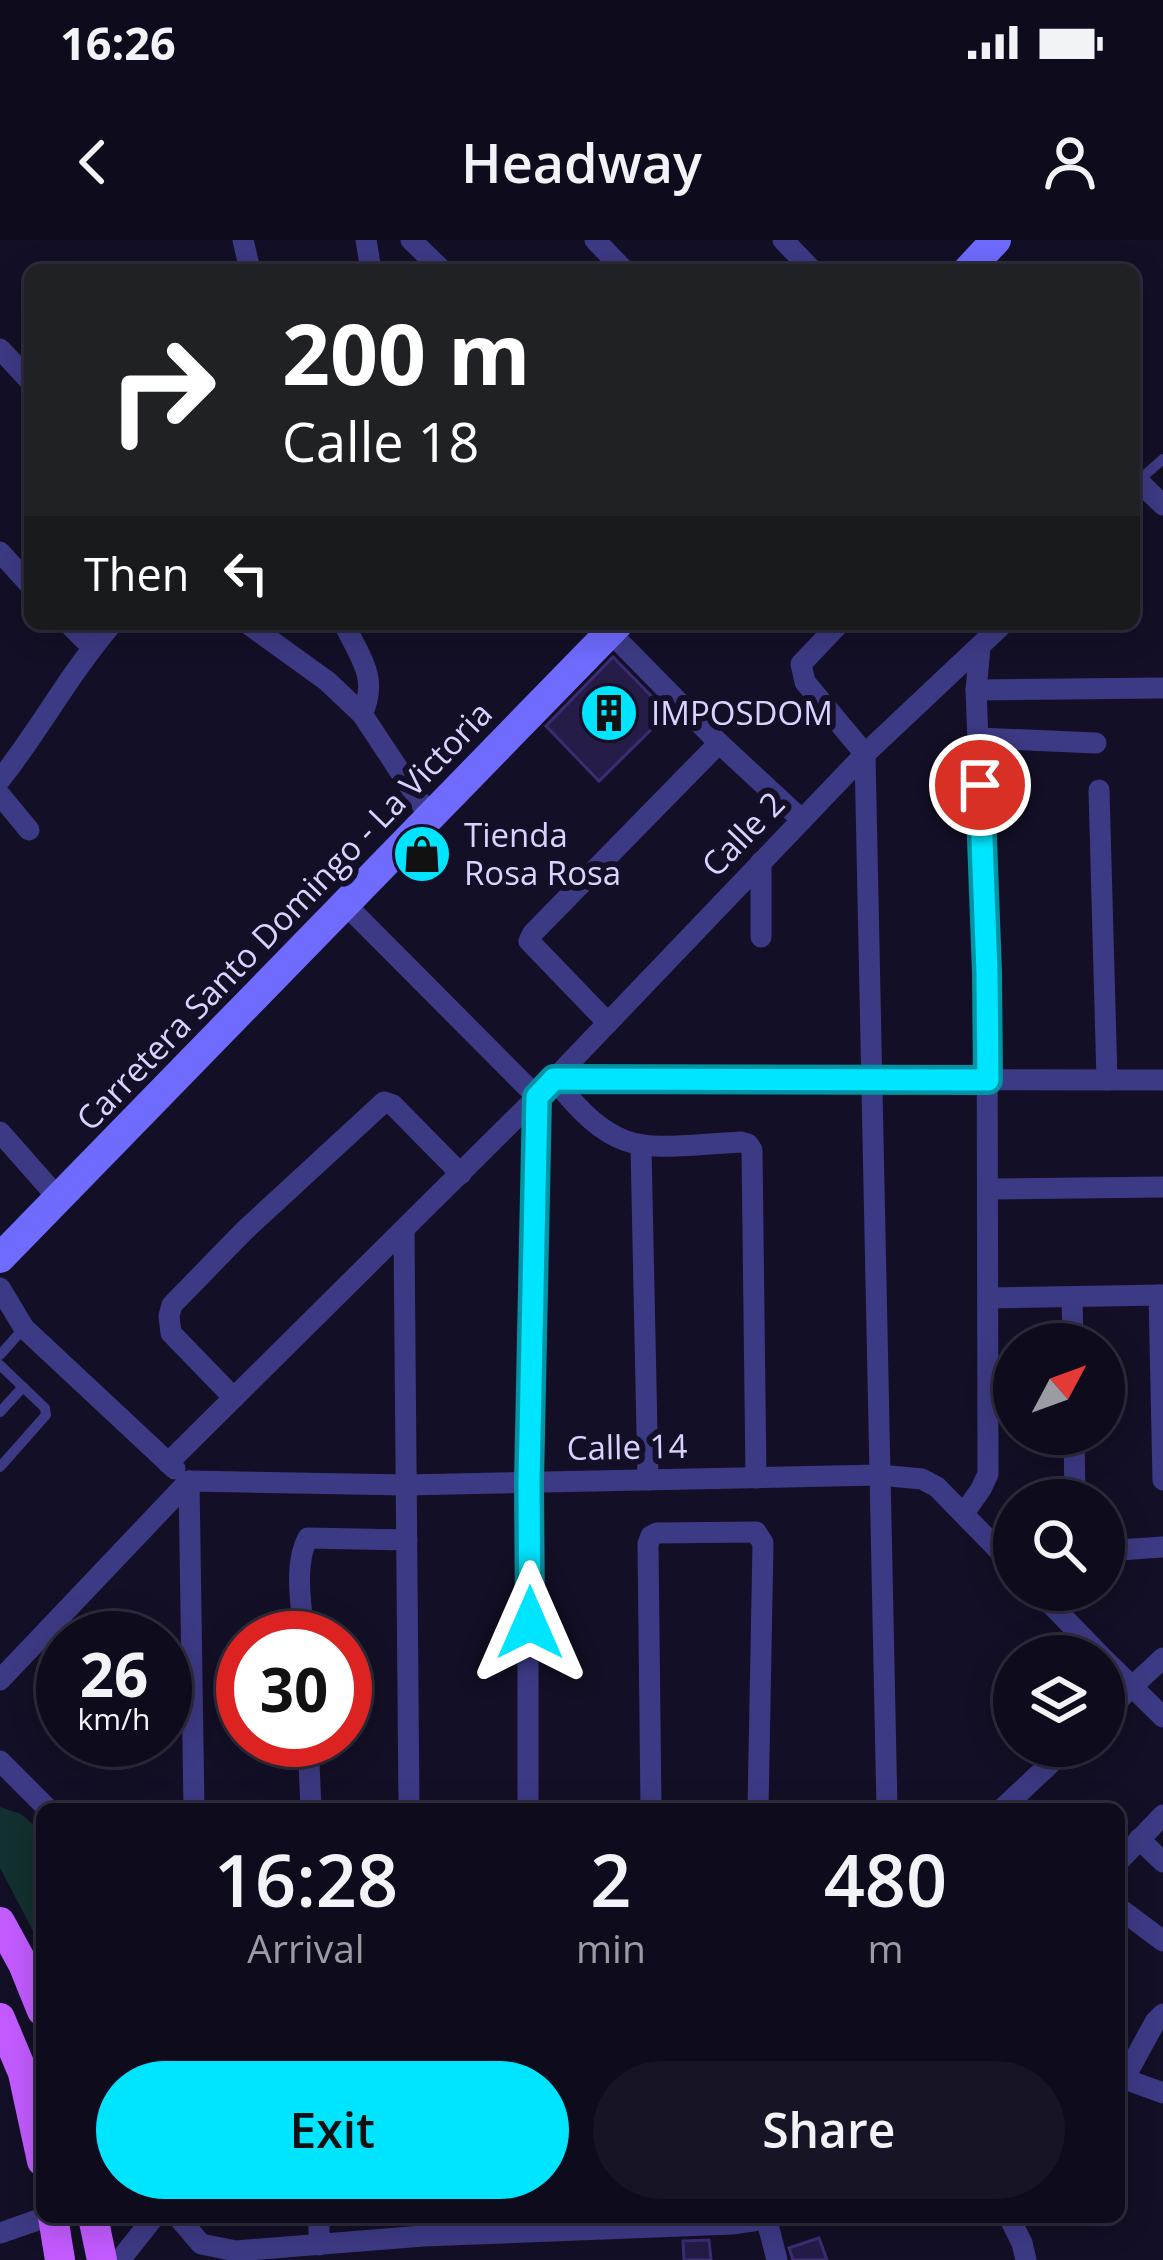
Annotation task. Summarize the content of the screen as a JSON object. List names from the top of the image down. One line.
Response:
{"streets":{"main road":["Carretera Santo Domingo - La Victoria"],"street":["Calle 2","Calle 14"]},"places":{"building":["IMPOSDOM"],"shop":["Tienda Rosa Rosa"]},"north":"top right","page":{"status":"16:26","header":"Headway","turn":["200 m","Calle 18"],"then":"Then","speed":"26 km/h","limit":"30","eta":["16:28","Arrival","2","min","480","m"],"buttons":["Exit","Share"]}}
